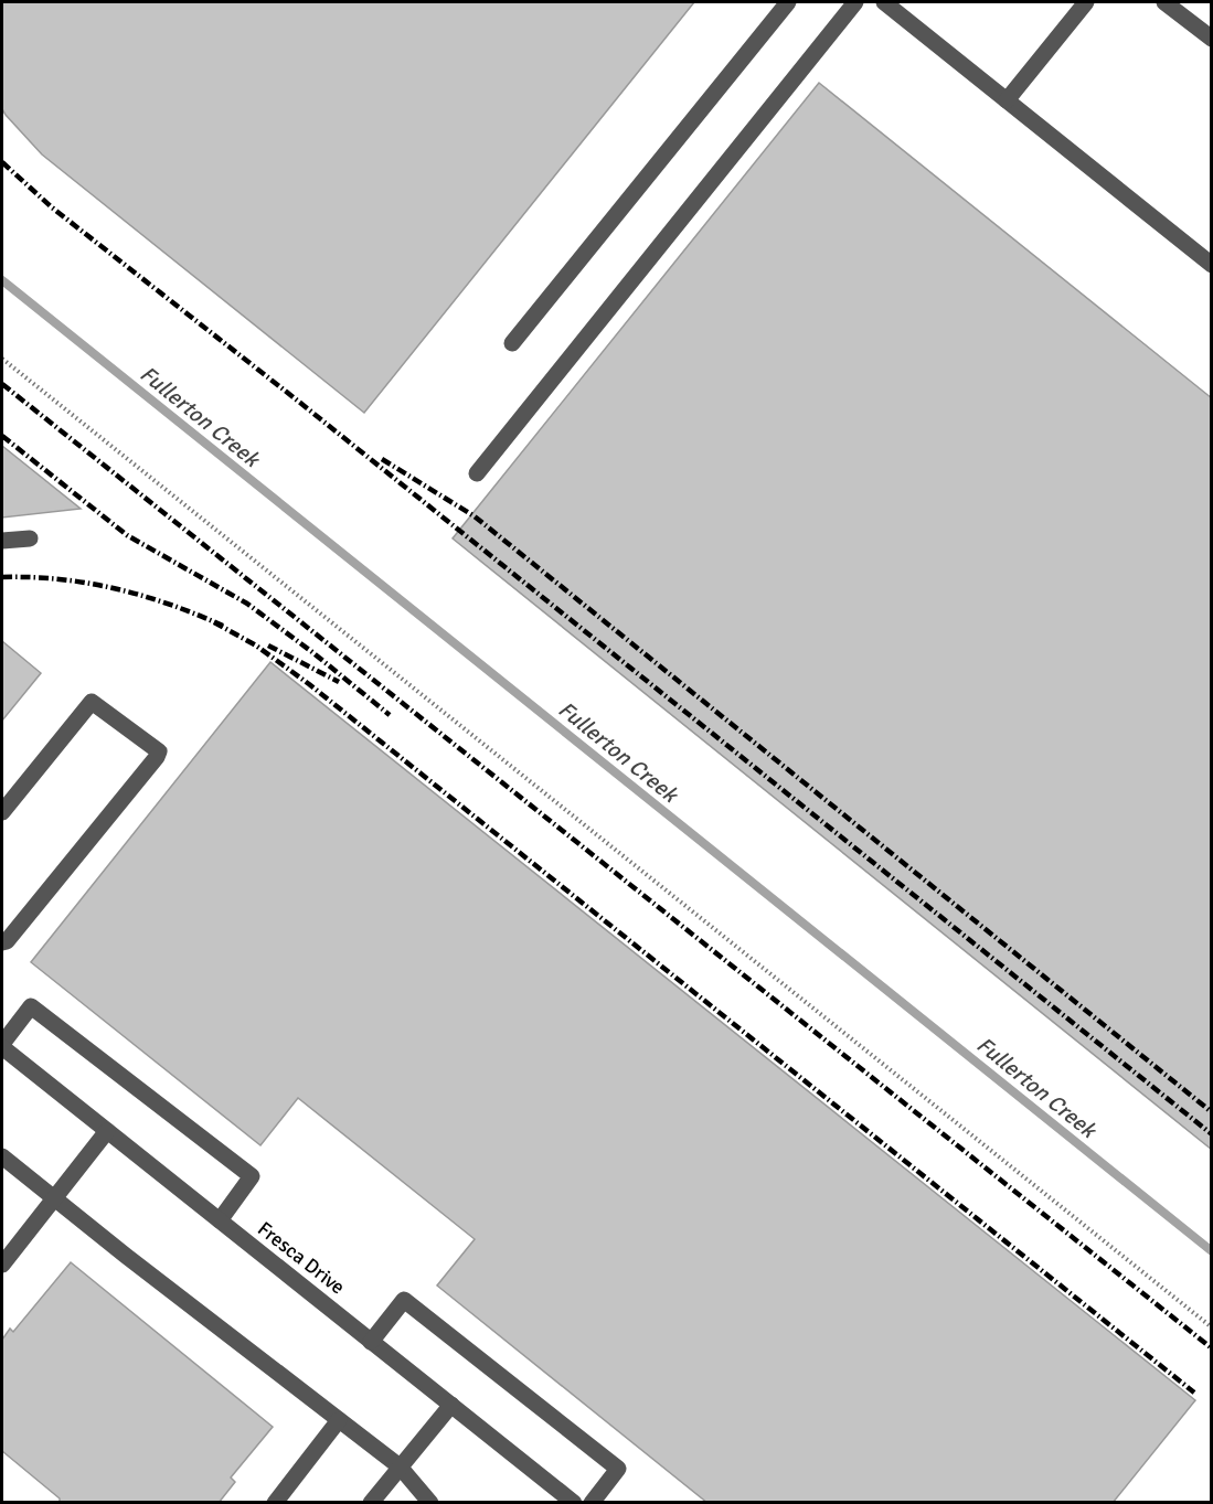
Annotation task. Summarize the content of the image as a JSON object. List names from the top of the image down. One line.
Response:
{"streets":{"street":["Fresca Drive"]},"water":["Fullerton Creek"]}
